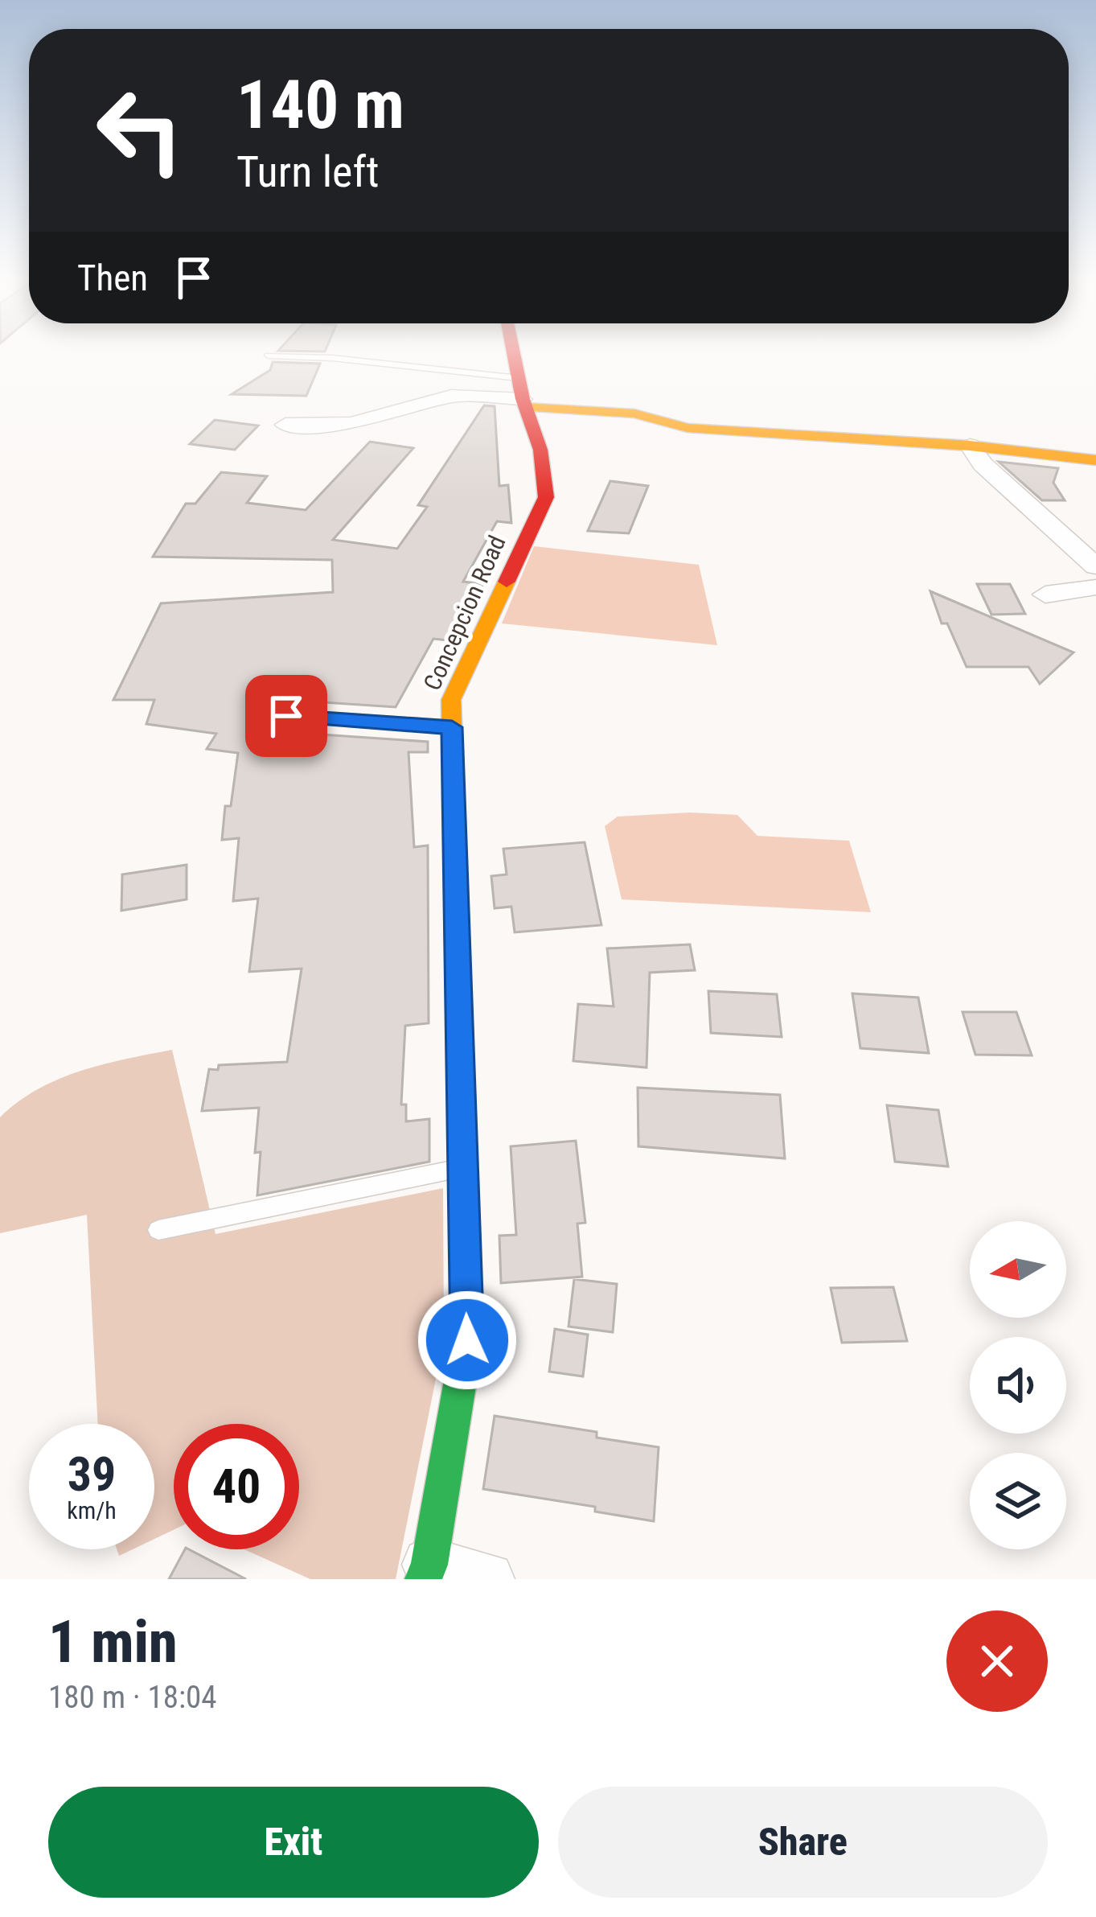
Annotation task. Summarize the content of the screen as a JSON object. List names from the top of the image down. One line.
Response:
{"streets":{"street":["Concepcion Road"]},"north":"left","page":{"turn":["140 m","Turn left"],"then":"Then","speed":"39 km/h","limit":"40","heading":["1 min","180 m · 18:04"],"buttons":["Exit","Share"]}}
